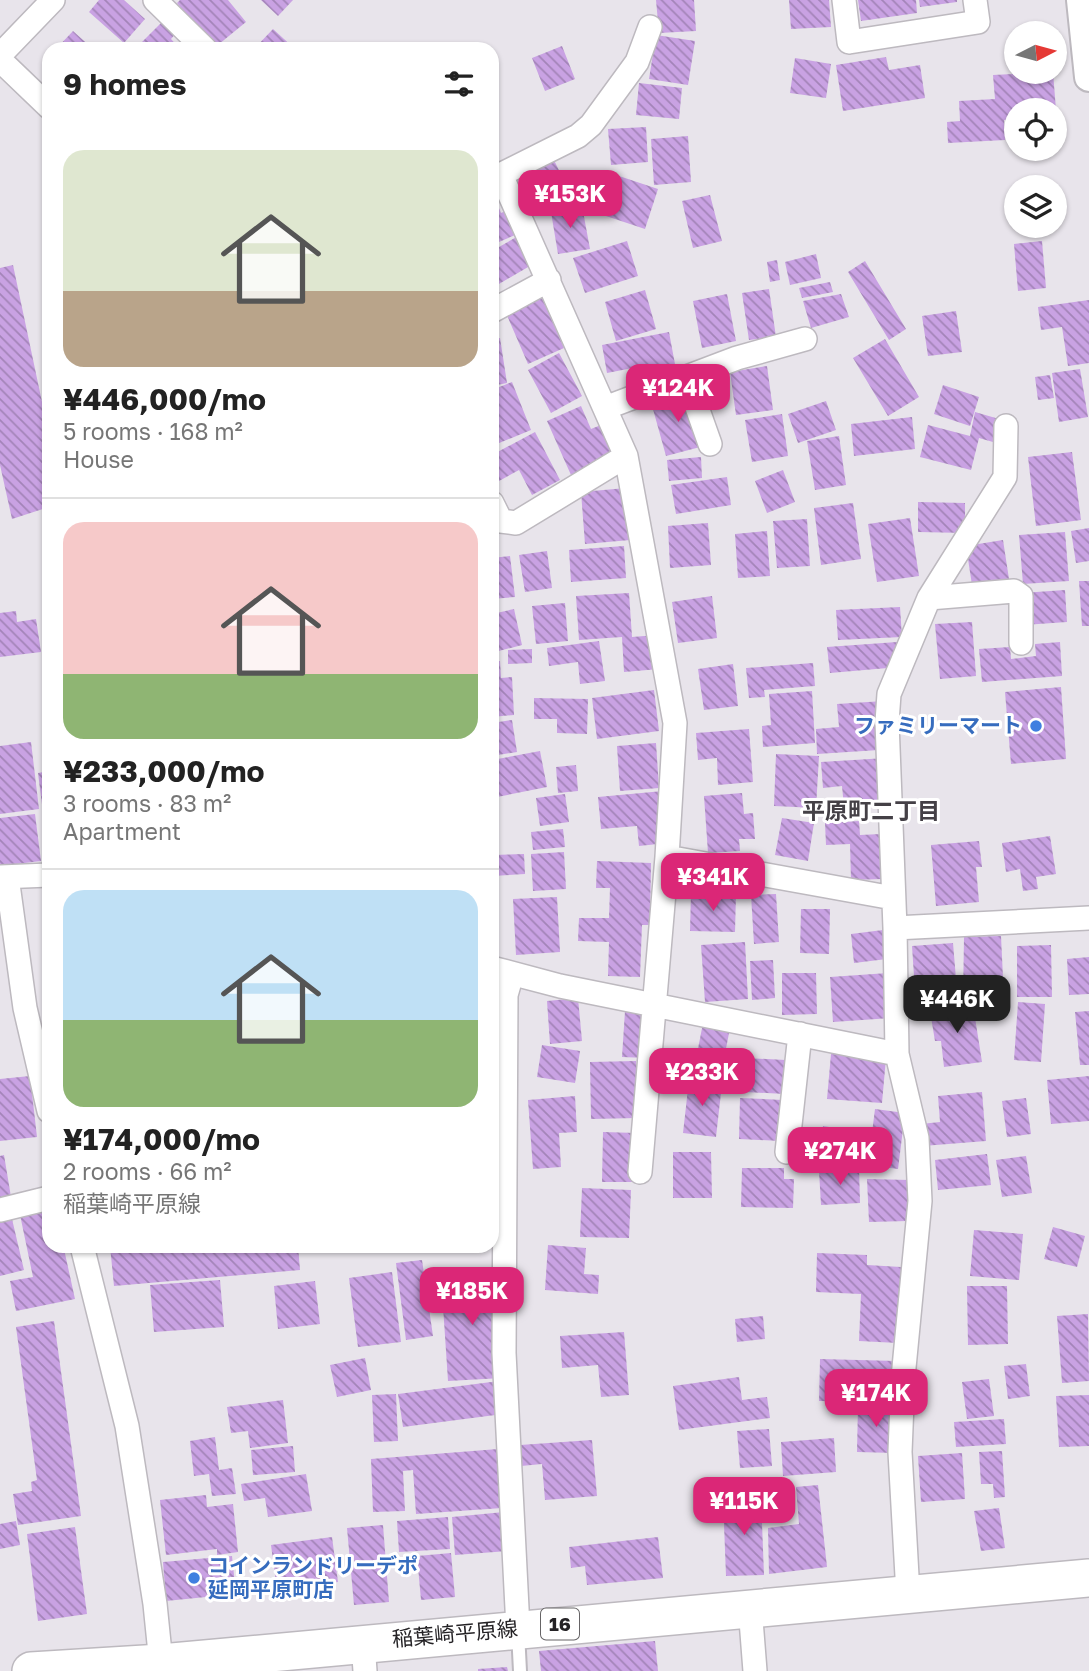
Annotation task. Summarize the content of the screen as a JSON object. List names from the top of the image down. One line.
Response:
{"streets":{"main road":["16","稲葉崎平原線"]},"districts":["平原町二丁目"],"places":["ファミリーマート","コインランドリーデポ 延岡平原町店"],"north":"right","page":{"heading":"9 homes","list":[{"name":"¥446,000/mo","note":"5 rooms · 168 m² · House"},{"name":"¥233,000/mo","note":"3 rooms · 83 m² · Apartment"},{"name":"¥174,000/mo","note":"2 rooms · 66 m² · 稲葉崎平原線"}],"price":["¥153K","¥124K","¥341K","¥446K","¥233K","¥274K","¥185K","¥174K","¥115K"]}}
